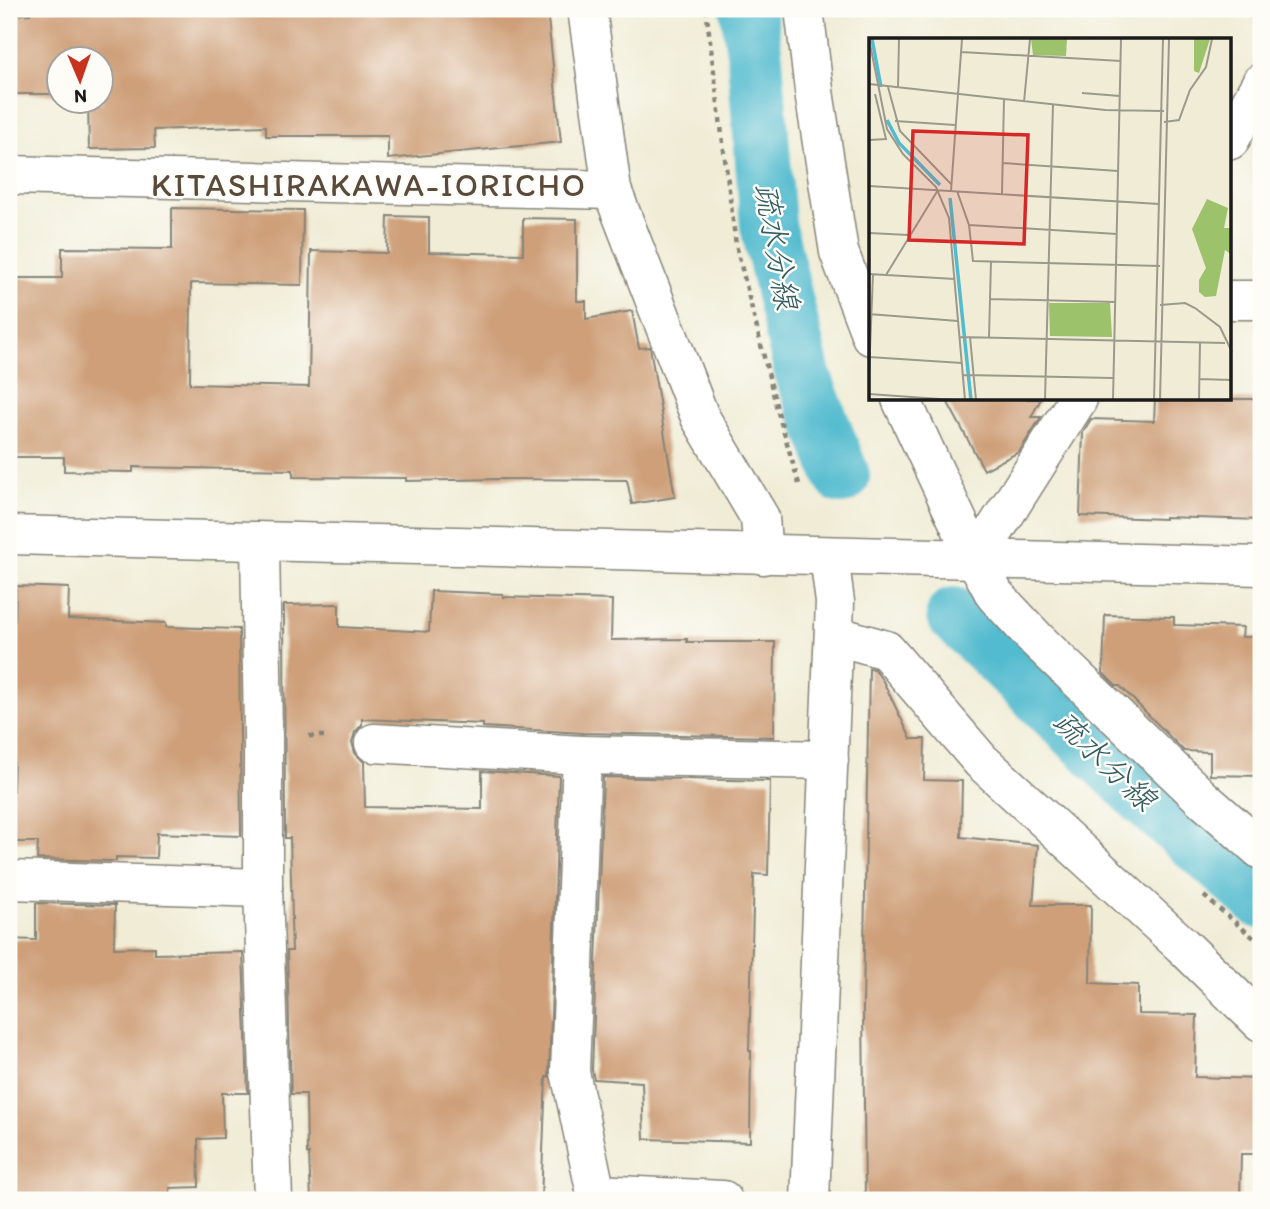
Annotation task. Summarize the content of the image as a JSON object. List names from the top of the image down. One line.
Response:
{"districts":["KITASHIRAKAWA-IORICHO"],"water":["疏水分線"],"north":"bottom"}
